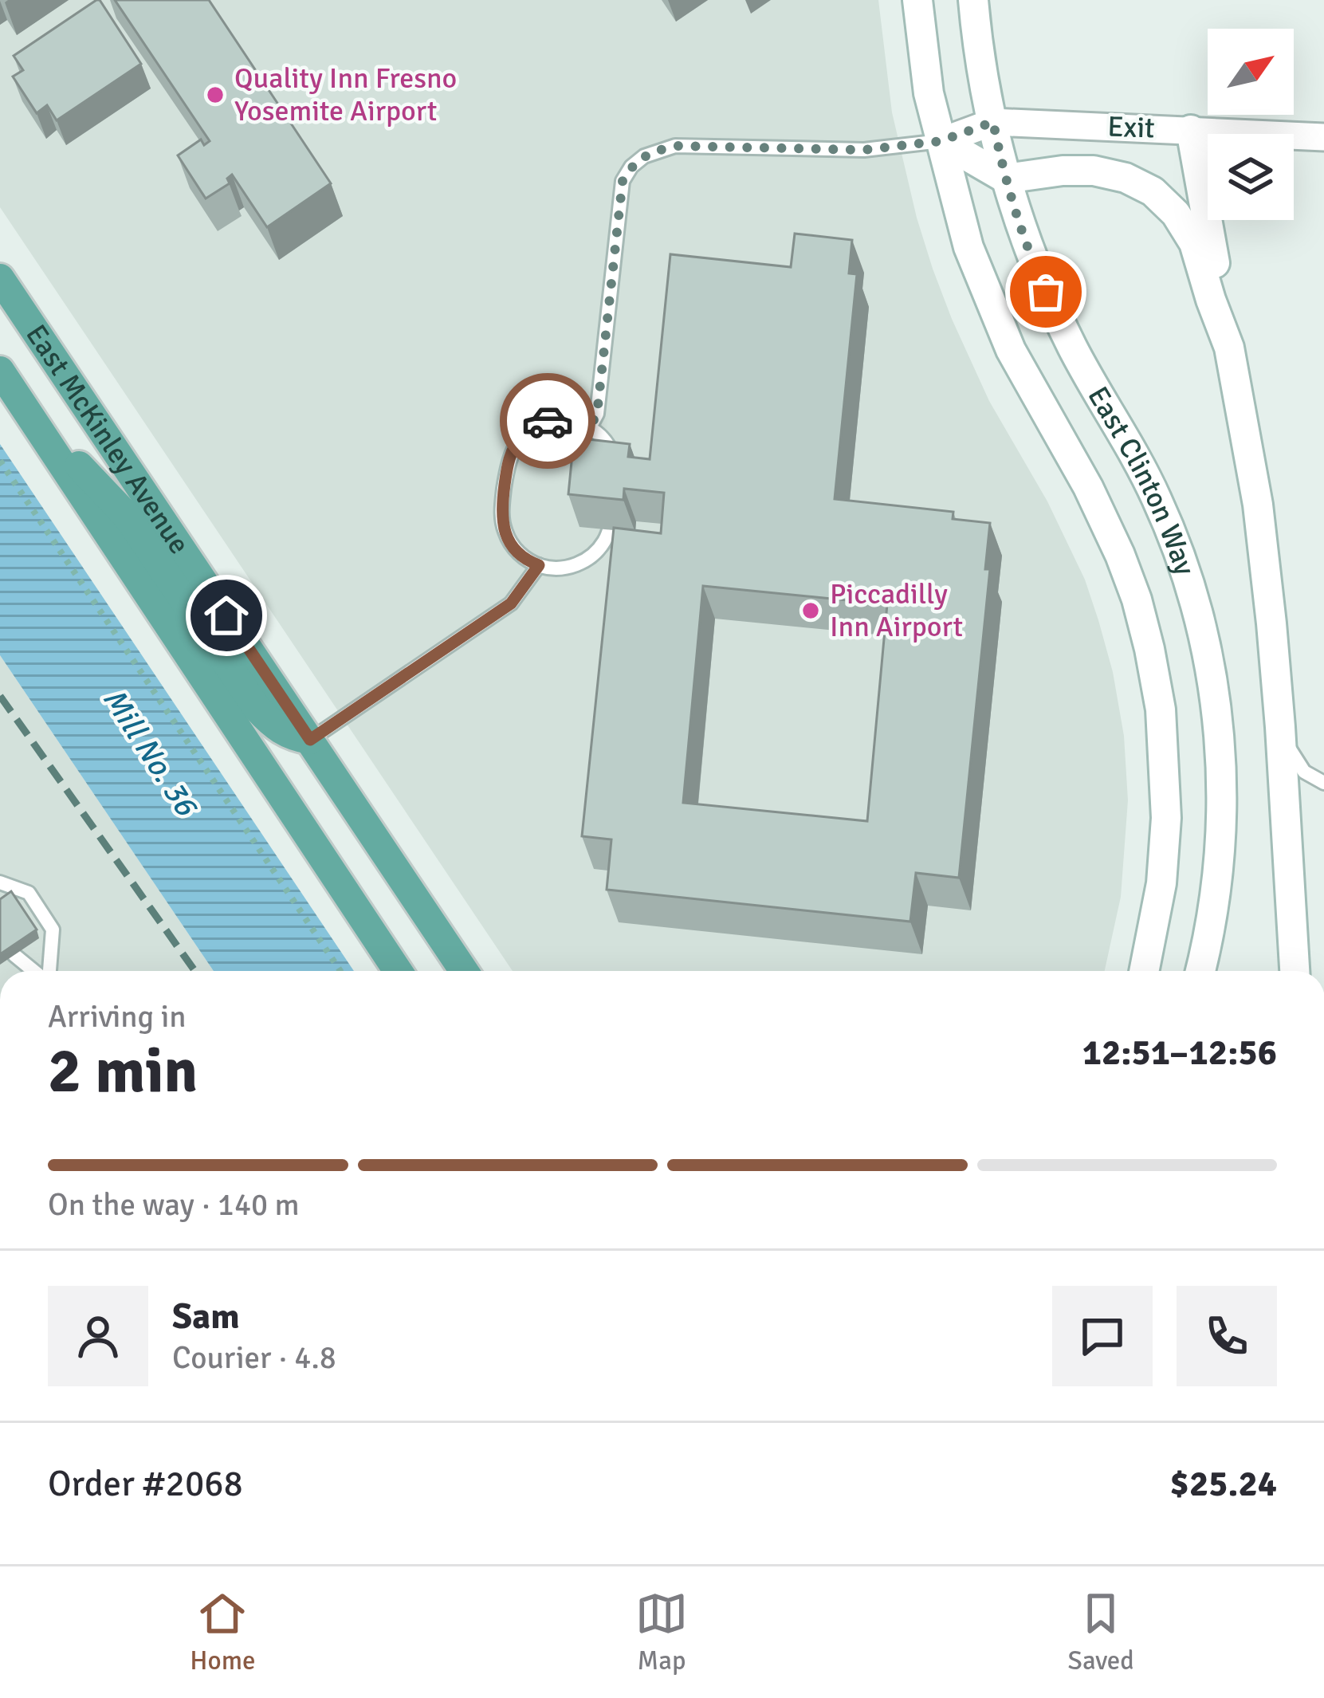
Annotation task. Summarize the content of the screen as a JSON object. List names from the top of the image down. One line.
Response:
{"streets":{"main road":["East McKinley Avenue","East Clinton Way"],"street":["Exit"]},"crossings":[["Exit","East Clinton Way"]],"water":["Mill No. 36"],"places":["Quality Inn Fresno Yosemite Airport","Piccadilly Inn Airport"],"north":"top right","page":{"heading":["2 min","Arriving in","12:51–12:56"],"panel":["Sam","Courier · 4.8","Order #2068","$25.24"],"bar":"On the way · 140 m","tabs":["Home","Map","Saved"]}}
